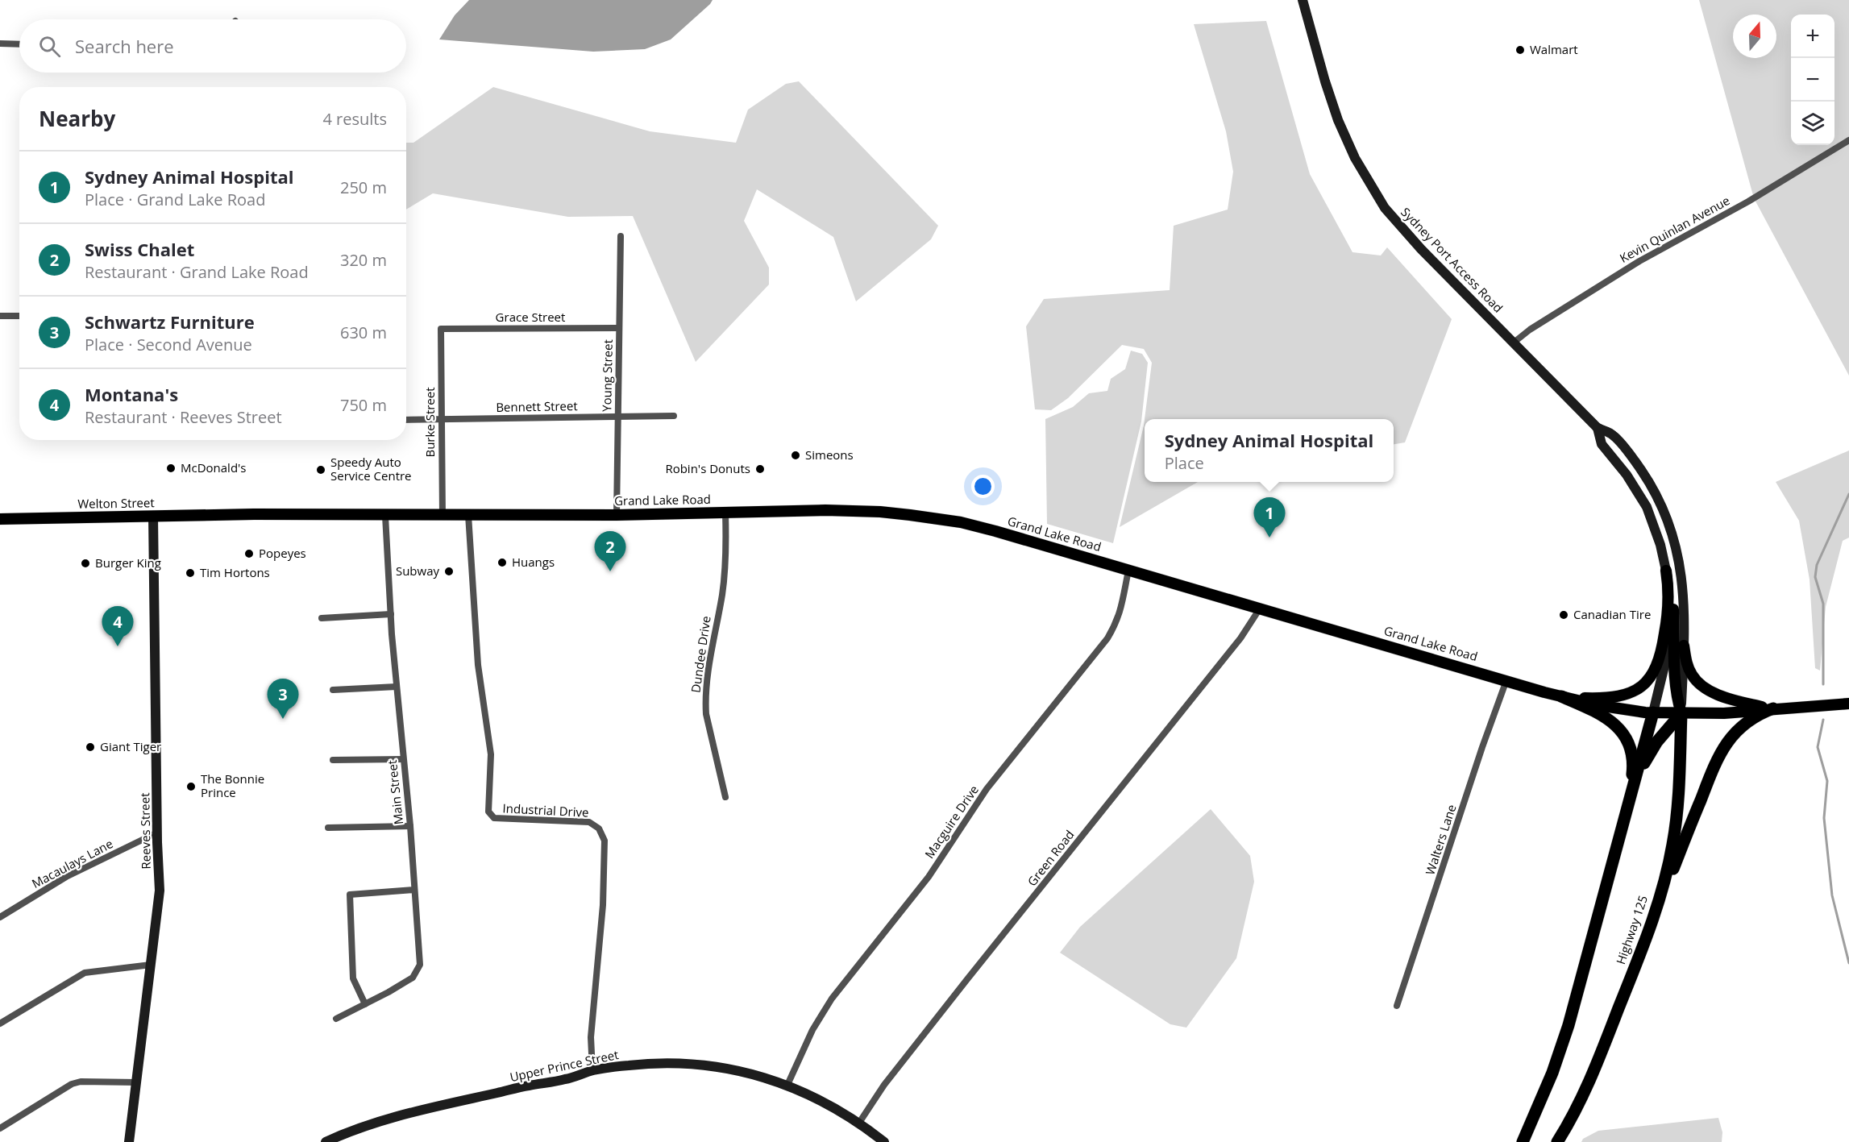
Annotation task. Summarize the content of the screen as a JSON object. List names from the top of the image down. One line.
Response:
{"streets":{"highway":["Highway 125"],"main road":["Grand Lake Road","Welton Street"],"street":["Kevin Quinlan Avenue","Sydney Port Access Road","Grace Street","Young Street","Bennett Street","Burke Street","Dundee Drive","Main Street","Industrial Drive","Macguire Drive","Reeves Street","Walters Lane","Green Road","Macaulays Lane","Upper Prince Street"]},"crossings":[["Kevin Quinlan Avenue","Sydney Port Access Road"],["Sydney Port Access Road","Grand Lake Road"],["Sydney Port Access Road","Highway 125"],["Grace Street","Young Street"],["Grace Street","Burke Street"],["Young Street","Bennett Street"],["Young Street","Grand Lake Road"],["Bennett Street","Burke Street"],["Burke Street","Grand Lake Road"],["Grand Lake Road","Welton Street"],["Grand Lake Road","Dundee Drive"],["Grand Lake Road","Main Street"],["Grand Lake Road","Industrial Drive"],["Grand Lake Road","Macguire Drive"],["Grand Lake Road","Walters Lane"],["Grand Lake Road","Green Road"],["Grand Lake Road","Highway 125"],["Welton Street","Reeves Street"],["Industrial Drive","Upper Prince Street"],["Macguire Drive","Upper Prince Street"],["Reeves Street","Macaulays Lane"],["Green Road","Upper Prince Street"]],"places":["Walmart","Simeons","McDonald's","Robin's Donuts","Speedy Auto Service Centre","Popeyes","Huangs","Burger King","Subway","Tim Hortons","Canadian Tire","Giant Tiger","The Bonnie Prince"],"north":"top","page":{"map_buttons":["+","−"],"search":"Search here","heading":["Nearby","4 results"],"list":[{"mark":"1","name":"Sydney Animal Hospital","note":"Place · Grand Lake Road","value":"250 m"},{"mark":"2","name":"Swiss Chalet","note":"Restaurant · Grand Lake Road","value":"320 m"},{"mark":"3","name":"Schwartz Furniture","note":"Place · Second Avenue","value":"630 m"},{"mark":"4","name":"Montana's","note":"Restaurant · Reeves Street","value":"750 m"}],"popup":["Sydney Animal Hospital","Place"],"pins":["1","2","4","3"]}}
